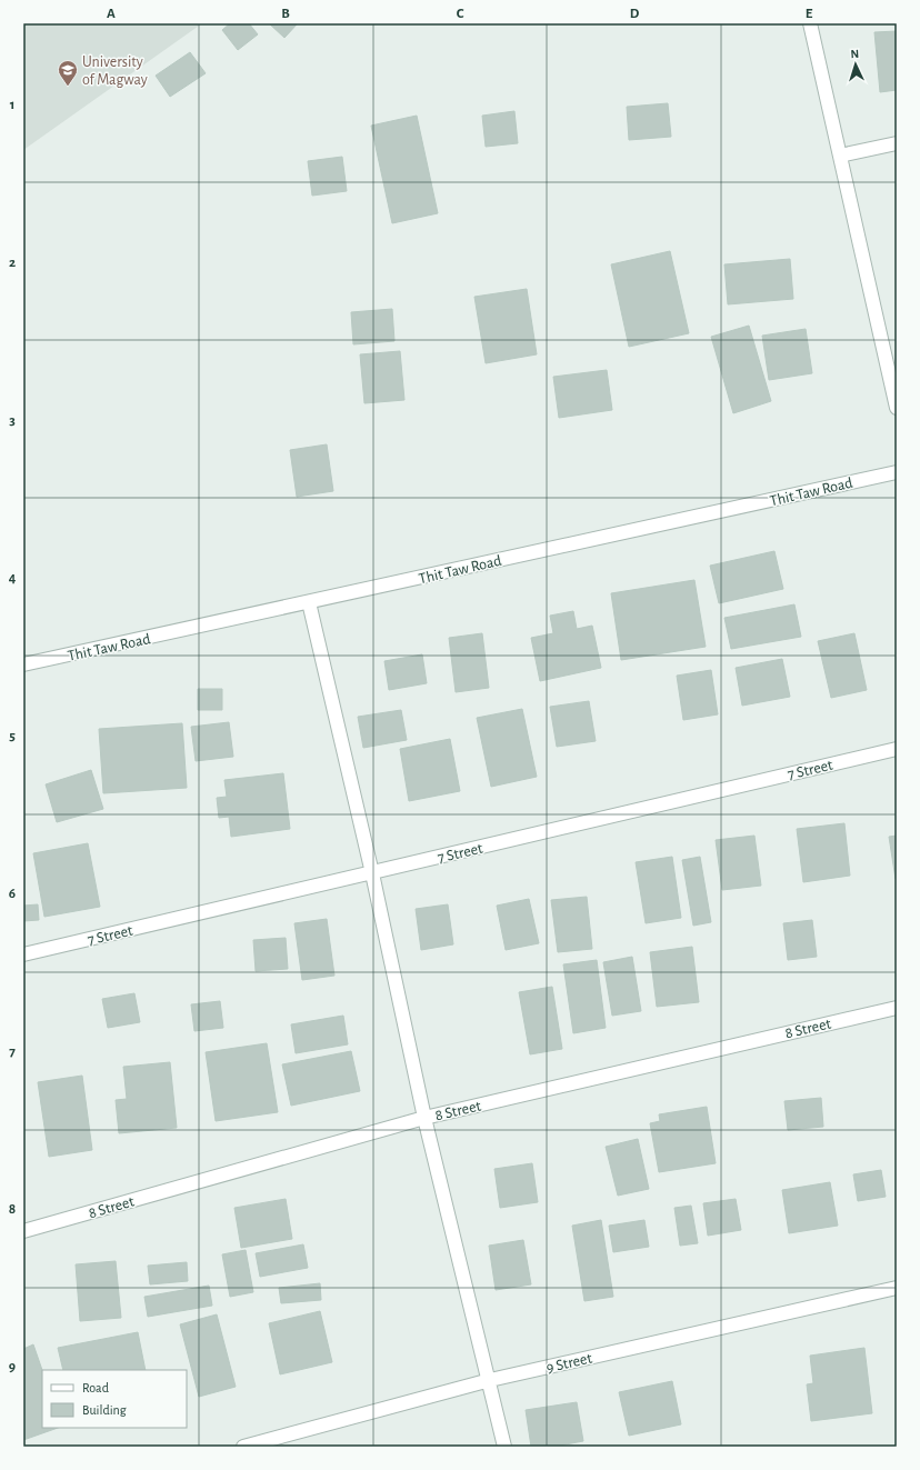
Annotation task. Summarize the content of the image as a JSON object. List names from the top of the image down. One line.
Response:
{"streets":{"street":["Thit Taw Road","7 Street","8 Street","9 Street"]},"places":{"school or university":["University of Magway"]},"legend":["Road","Building"],"north":"top","grid":{"columns":["A","B","C","D","E"],"rows":["1","2","3","4","5","6","7","8","9"]}}
